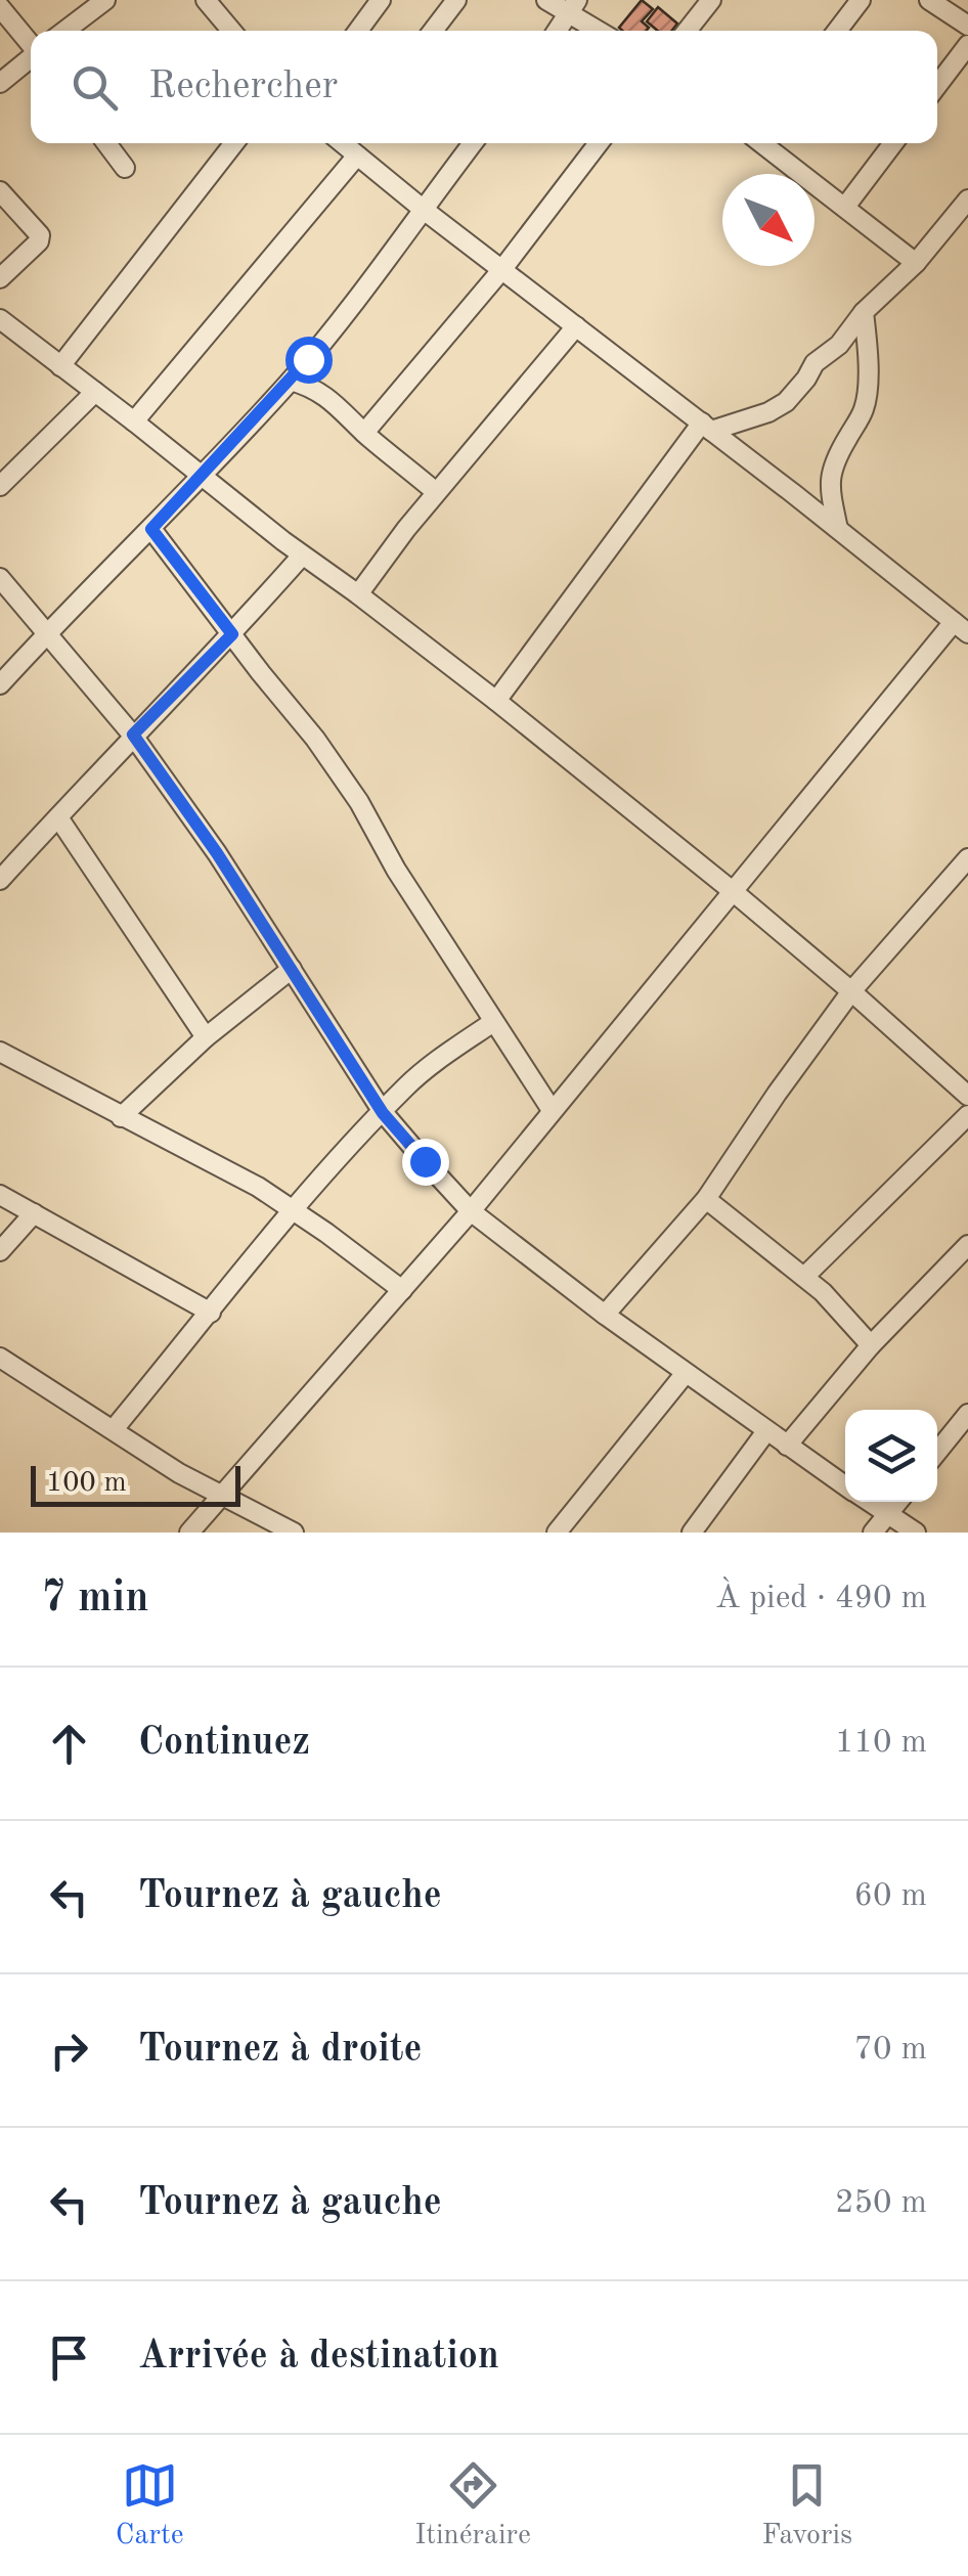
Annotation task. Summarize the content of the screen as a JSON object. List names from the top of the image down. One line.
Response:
{"scale_bar":"100 m","north":"bottom right","page":{"search":"Rechercher","scale":"100 m","heading":["7 min","À pied · 490 m"],"list":[["Continuez","110 m"],["Tournez à gauche","60 m"],["Tournez à droite","70 m"],["Tournez à gauche","250 m"],"Arrivée à destination"],"nav":["Carte","Itinéraire","Favoris"]}}
